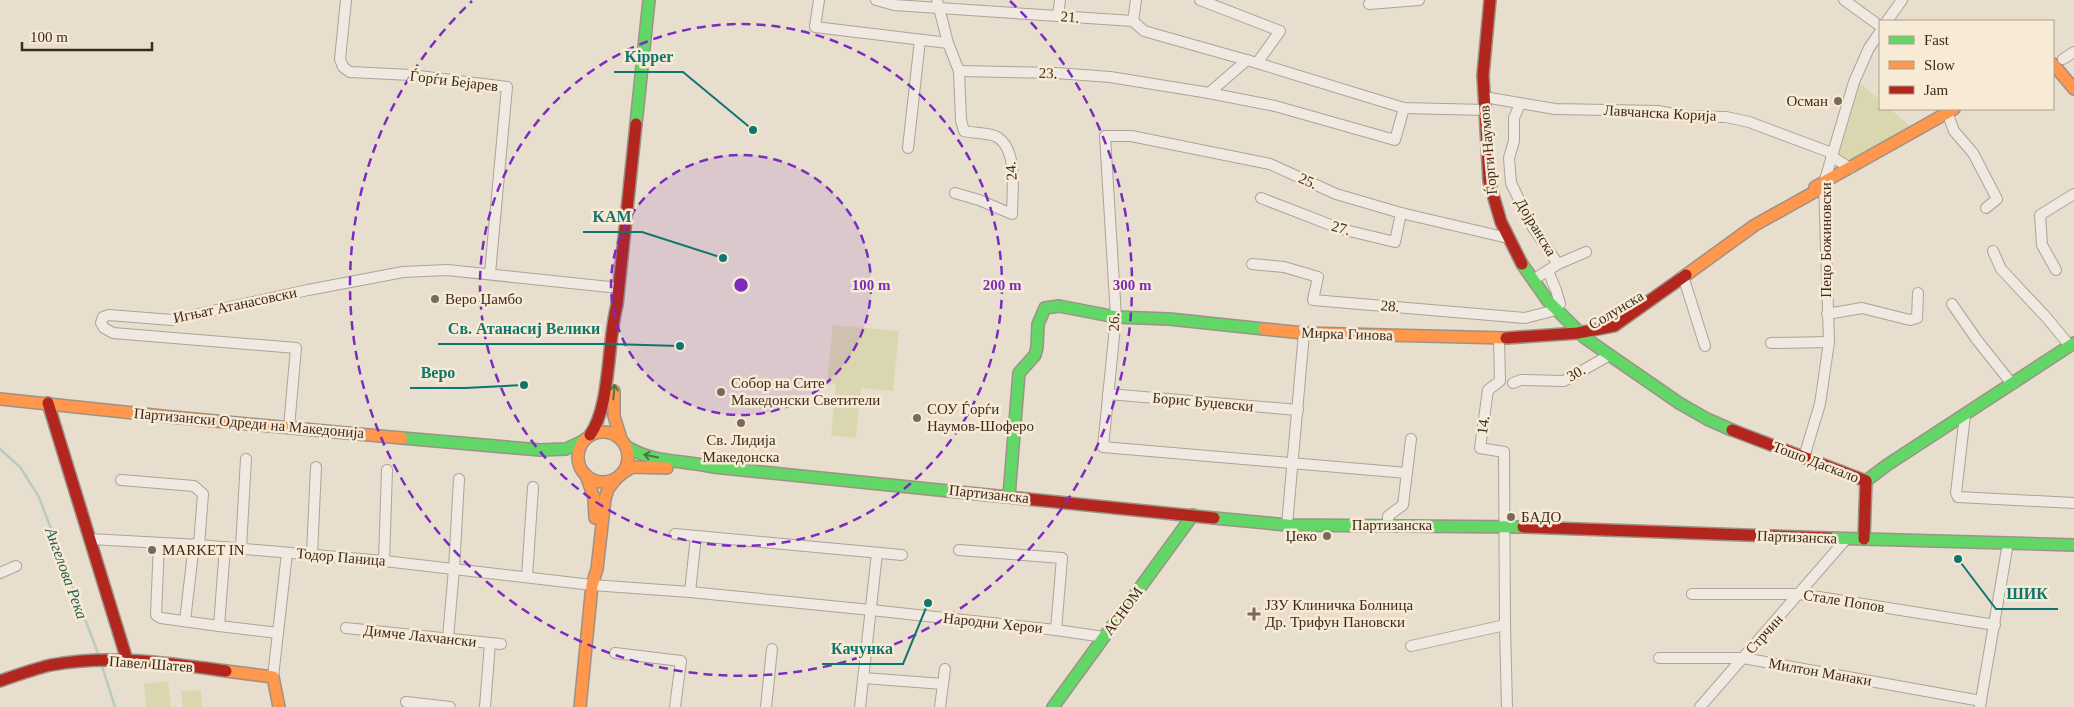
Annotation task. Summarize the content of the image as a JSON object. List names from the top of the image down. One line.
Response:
{"streets":{"street":["21.","23.","Ѓорѓи Бејарев","Лавчанска Корија","Ѓорги Наумов","24.","25.","Дојранска","27.","Пецо Божиновски","Игњат Атанасовски","28.","Солунска","26.","Мирка Гинова","30.","Борис Буџевски","Партизански Одреди на Македонија","14.","Тошо Даскало","Партизанска","Тодор Паница","Стале Попов","АСНОМ","Народни Херои","Стрчин","Димче Лахчански","Павел Шатев","Милтон Манаки"]},"crossings":[["21.","23."],["21.","Ѓорги Наумов"],["23.","24."],["Ѓорѓи Бејарев","Игњат Атанасовски"],["Лавчанска Корија","Ѓорги Наумов"],["Лавчанска Корија","Дојранска"],["Лавчанска Корија","Пецо Божиновски"],["Лавчанска Корија","Солунска"],["Ѓорги Наумов","25."],["Ѓорги Наумов","Дојранска"],["Ѓорги Наумов","28."],["Ѓорги Наумов","Солунска"],["Ѓорги Наумов","Мирка Гинова"],["Ѓорги Наумов","Тошо Даскало"],["25.","27."],["25.","26."],["Пецо Божиновски","Солунска"],["Пецо Божиновски","Тошо Даскало"],["Игњат Атанасовски","Партизански Одреди на Македонија"],["Солунска","Мирка Гинова"],["Солунска","Тошо Даскало"],["26.","Мирка Гинова"],["26.","Борис Буџевски"],["Мирка Гинова","14."],["Мирка Гинова","Тошо Даскало"],["Мирка Гинова","Партизанска"],["30.","Тошо Даскало"],["Партизански Одреди на Македонија","Партизанска"],["14.","Партизанска"],["Партизанска","АСНОМ"],["Партизанска","Стрчин"],["Тодор Паница","Народни Херои"],["Стале Попов","Стрчин"],["АСНОМ","Народни Херои"],["Стрчин","Милтон Манаки"]],"water":["Ангелова Река"],"places":{"other":["Осман","Kipper","KAM","Веро Џамбо","Св. Атанасиј Велики","Веро","Собор на Сите Македонски Светители","СОУ Ѓорѓи Наумов-Шоферо","Св. Лидија Македонска","БАДО","Џеко","MARKET IN","ШИК","Качунка"],"health":["ЈЗУ Клиничка Болница Др. Трифун Пановски"]},"legend":["Fast","Slow","Jam"],"scale_bar":"100 m","rings":["100 m","200 m","300 m"]}
